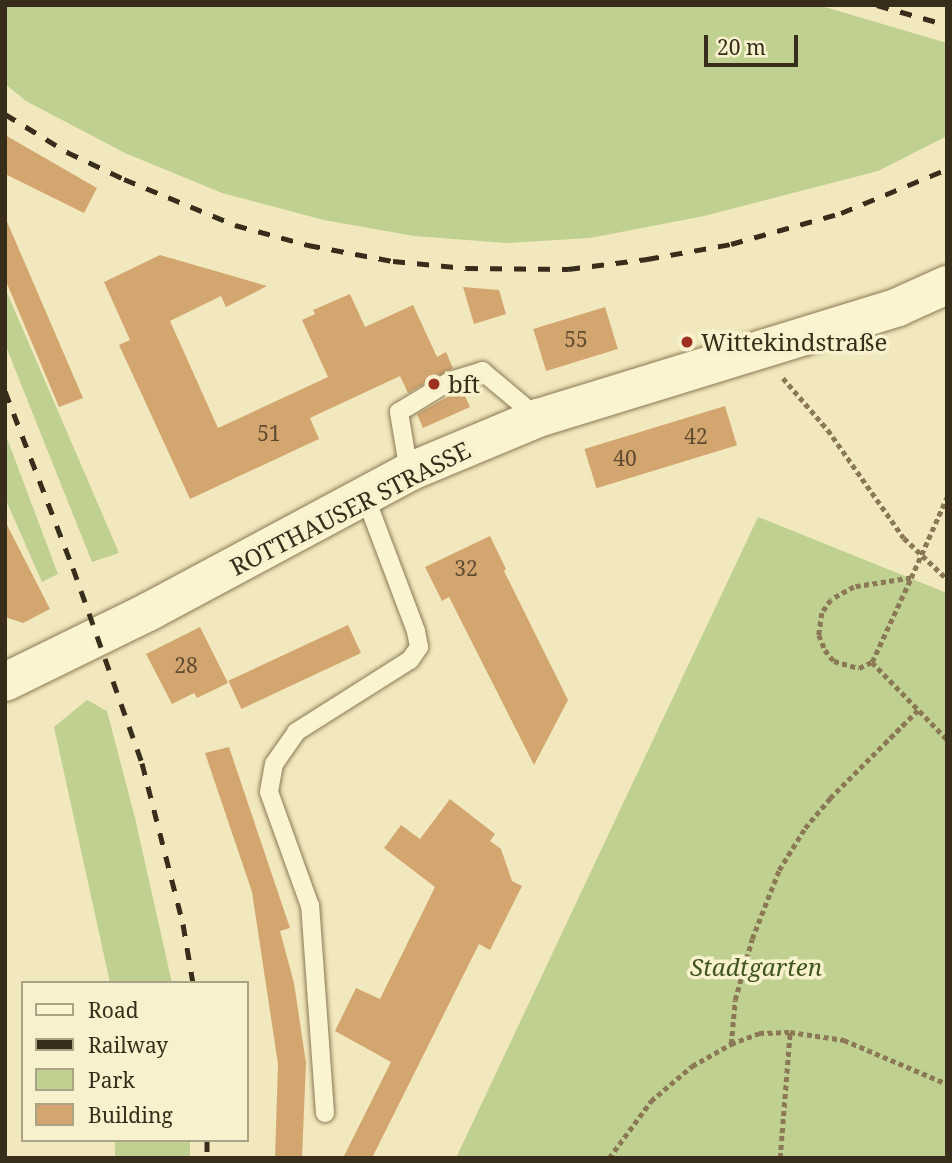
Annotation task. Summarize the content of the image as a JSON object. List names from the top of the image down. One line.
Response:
{"streets":{"main road":["ROTTHAUSER STRASSE"]},"parks":["Stadtgarten"],"places":["Wittekindstraße","bft"],"house_numbers":["55","51","42","40","32","28"],"legend":["Road","Railway","Park","Building"],"scale_bar":"20 m"}
